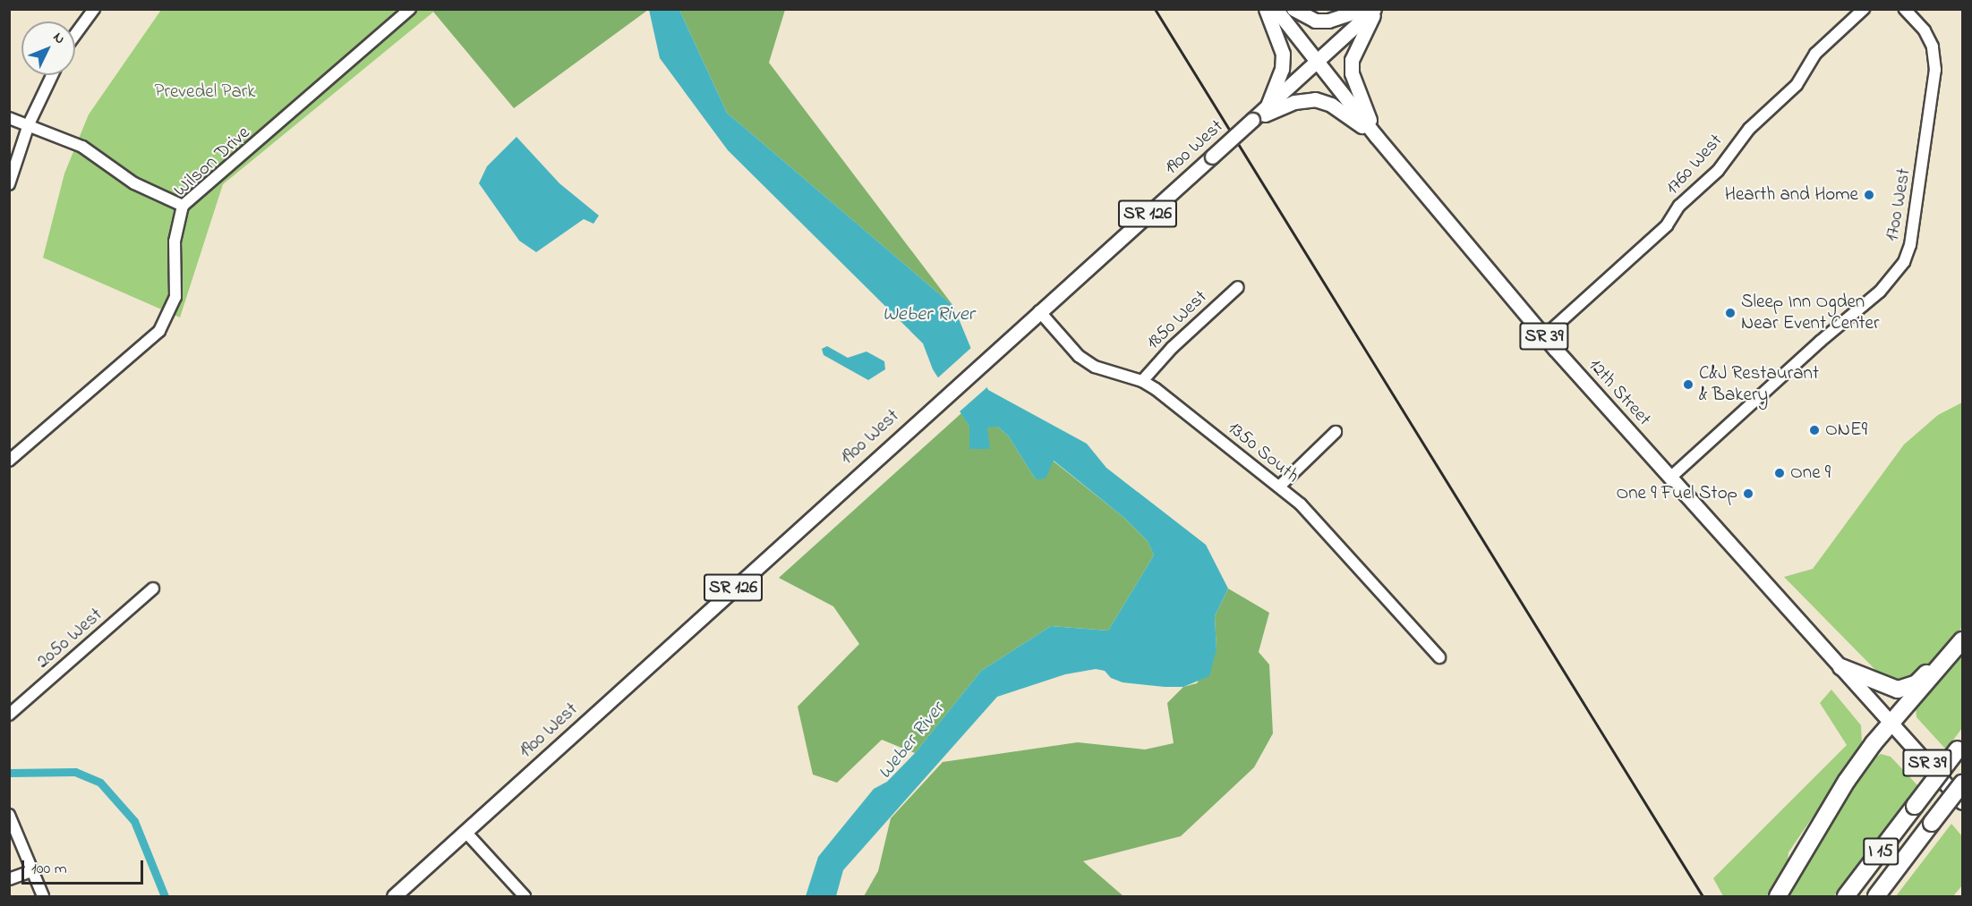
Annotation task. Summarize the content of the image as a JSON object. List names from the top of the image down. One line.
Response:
{"streets":{"highway":["I 15"],"main road":["1900 West","SR 126","SR 39","12th Street"],"street":["Wilson Drive","1760 West","1700 West","1850 West","1350 South","2050 West"]},"crossings":[["1900 West","SR 39"],["1900 West","12th Street"],["1900 West","1350 South"],["1760 West","12th Street"],["1700 West","12th Street"],["1850 West","1350 South"],["SR 39","12th Street"]],"water":["Weber River"],"parks":["Prevedel Park"],"places":["Hearth and Home","Sleep Inn Ogden Near Event Center","C&J Restaurant & Bakery","ONE9","One 9","One 9 Fuel Stop"],"scale_bar":"100 m","north":"top right"}
